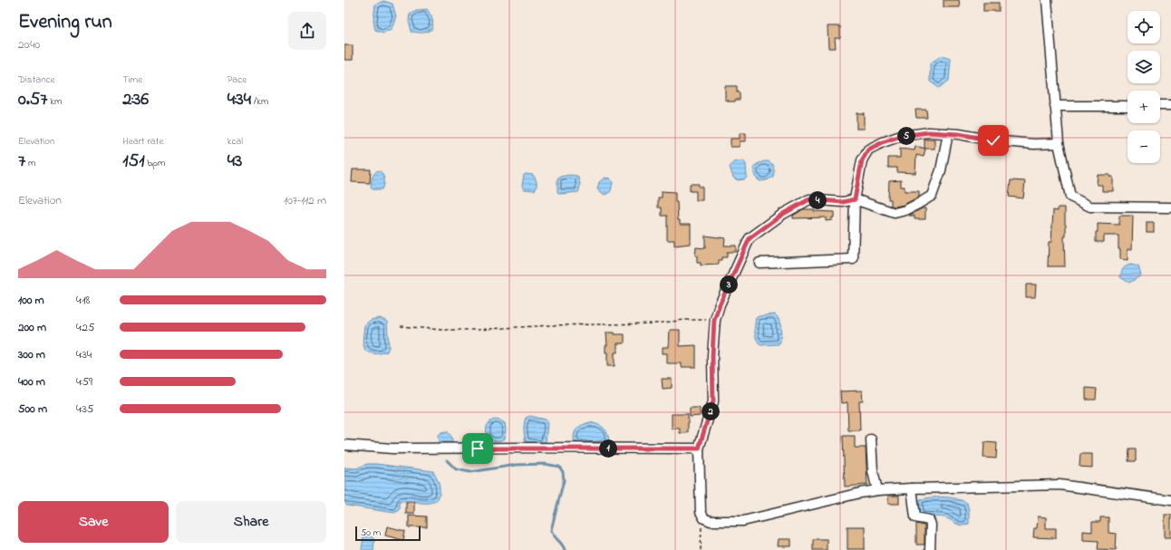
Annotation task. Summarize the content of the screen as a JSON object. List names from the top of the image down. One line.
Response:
{"scale_bar":"50 m","page":{"heading":["Evening run","20:40"],"map_buttons":["+","−"],"stats":[["Distance","0.57 km"],["Time","2:36"],["Pace","4:34 /km"],["Elevation","7 m"],["Heart rate","151 bpm"],["kcal","43"]],"pins":["5","4","3","2","1"],"chart":["Elevation","107–112 m"],"list":[{"name":"100 m","note":"4:18"},{"name":"200 m","note":"4:25"},{"name":"300 m","note":"4:34"},{"name":"400 m","note":"4:59"},{"name":"500 m","note":"4:35"}],"buttons":["Save","Share"],"scale":"50 m"}}
